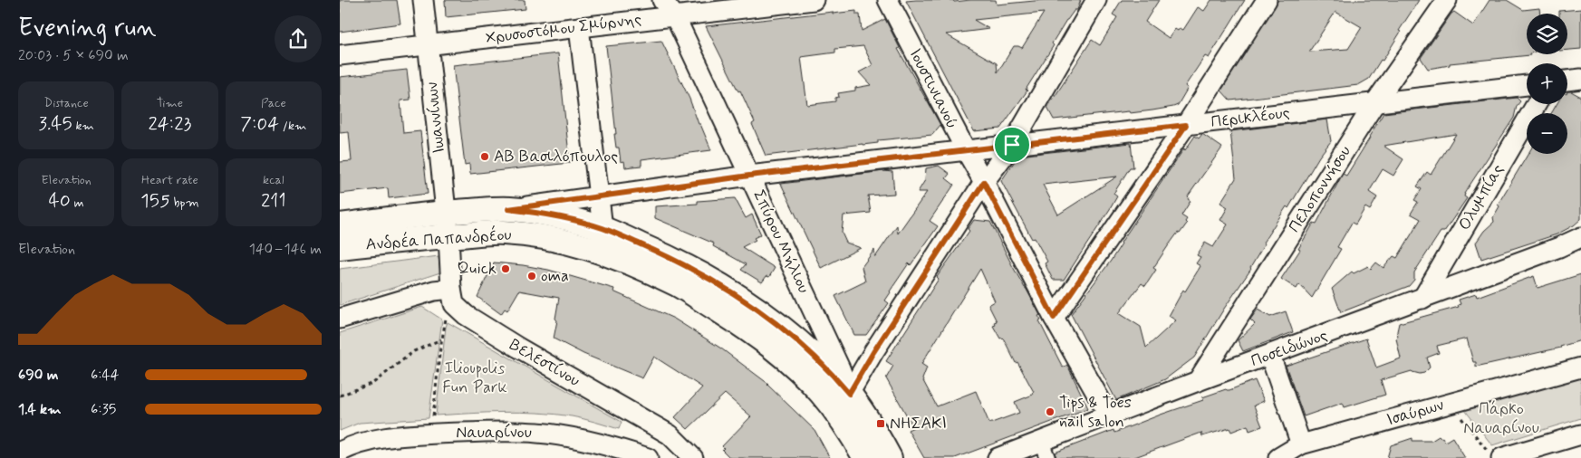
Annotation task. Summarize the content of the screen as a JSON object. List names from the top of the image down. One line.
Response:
{"streets":{"street":["Χρυσοστόμου Σμύρνης","Ιουστινιανού","Ιωαννίνων","Περικλέους","Πελοποννήσου","Ολυμπίας","Ανδρέα Παπανδρέου","Σπύρου Μήλιου","Ποσειδώνος","Βελεστίνου","Ισαύρων","Ναυαρίνου"]},"crossings":[["Χρυσοστόμου Σμύρνης","Ιωαννίνων"],["Χρυσοστόμου Σμύρνης","Σπύρου Μήλιου"],["Ιουστινιανού","Περικλέους"],["Ιουστινιανού","Ποσειδώνος"],["Ιωαννίνων","Ανδρέα Παπανδρέου"],["Ιωαννίνων","Βελεστίνου"],["Περικλέους","Πελοποννήσου"],["Περικλέους","Ανδρέα Παπανδρέου"],["Περικλέους","Σπύρου Μήλιου"],["Πελοποννήσου","Ποσειδώνος"],["Ολυμπίας","Ποσειδώνος"],["Ανδρέα Παπανδρέου","Σπύρου Μήλιου"],["Ανδρέα Παπανδρέου","Βελεστίνου"]],"parks":["Ilioupolis Fun Park","Πάρκο Ναυαρίνου"],"places":{"other":["ΑΒ Βασιλόπουλος","Quick","oma","Tips & Toes nail salon"],"transit":["ΝΗΣΑΚΙ"]},"page":{"heading":["Evening run","20:03 · 5 × 690 m"],"map_buttons":["+","−"],"stats":[["Distance","3.45 km"],["Time","24:23"],["Pace","7:04 /km"],["Elevation","40 m"],["Heart rate","155 bpm"],["kcal","211"]],"chart":["Elevation","140–146 m"],"list":[{"name":"690 m","note":"6:44"},{"name":"1.4 km","note":"6:35"}]}}
